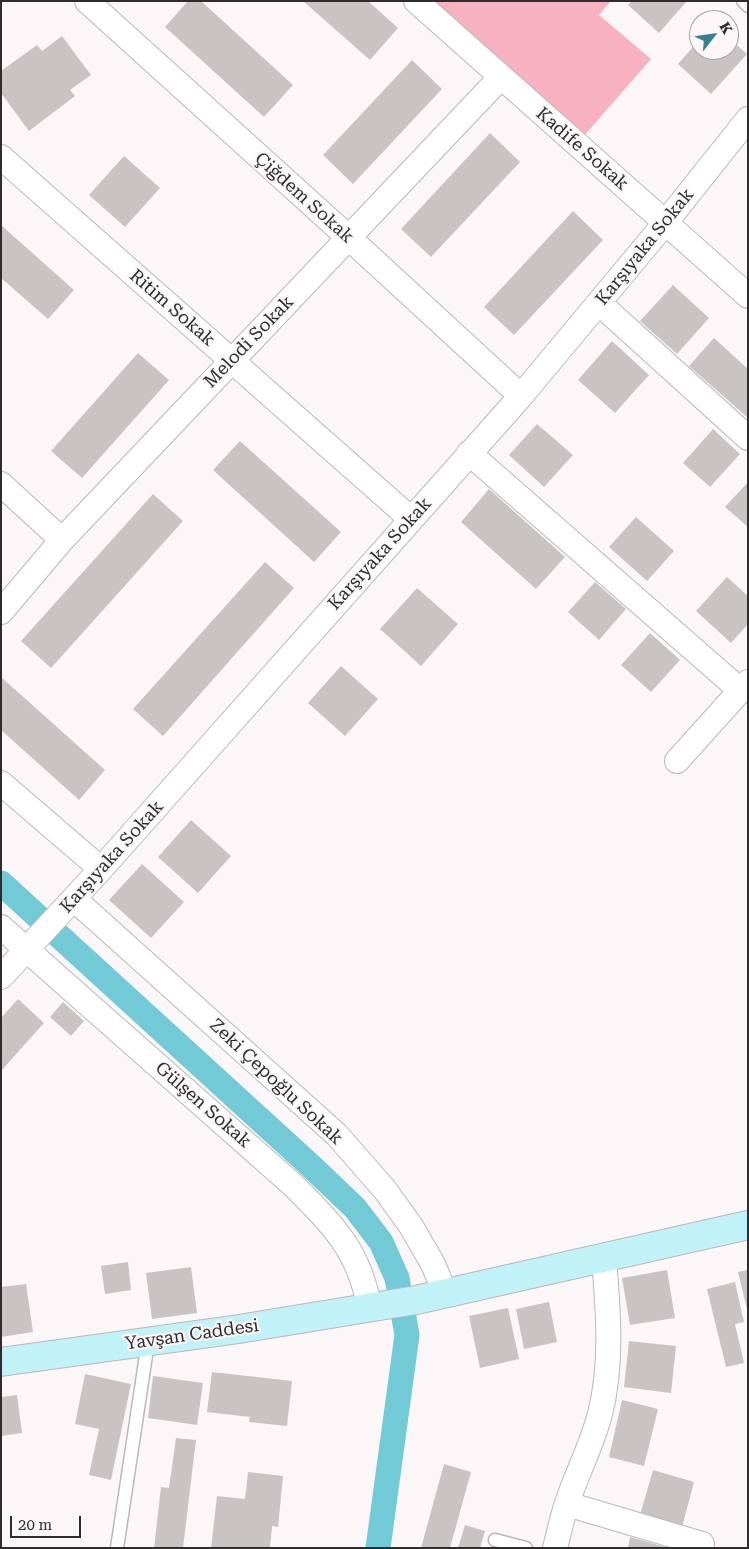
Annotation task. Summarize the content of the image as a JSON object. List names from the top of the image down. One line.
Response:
{"streets":{"street":["Kadife Sokak","Çiğdem Sokak","Karşıyaka Sokak","Ritim Sokak","Melodi Sokak","Zeki Çepoğlu Sokak","Gülşen Sokak","Yavşan Caddesi"]},"crossings":[["Kadife Sokak","Karşıyaka Sokak"],["Kadife Sokak","Melodi Sokak"],["Çiğdem Sokak","Karşıyaka Sokak"],["Çiğdem Sokak","Melodi Sokak"],["Karşıyaka Sokak","Ritim Sokak"],["Karşıyaka Sokak","Zeki Çepoğlu Sokak"],["Karşıyaka Sokak","Gülşen Sokak"],["Ritim Sokak","Melodi Sokak"],["Zeki Çepoğlu Sokak","Yavşan Caddesi"],["Gülşen Sokak","Yavşan Caddesi"]],"scale_bar":"20 m","north":"top right"}
